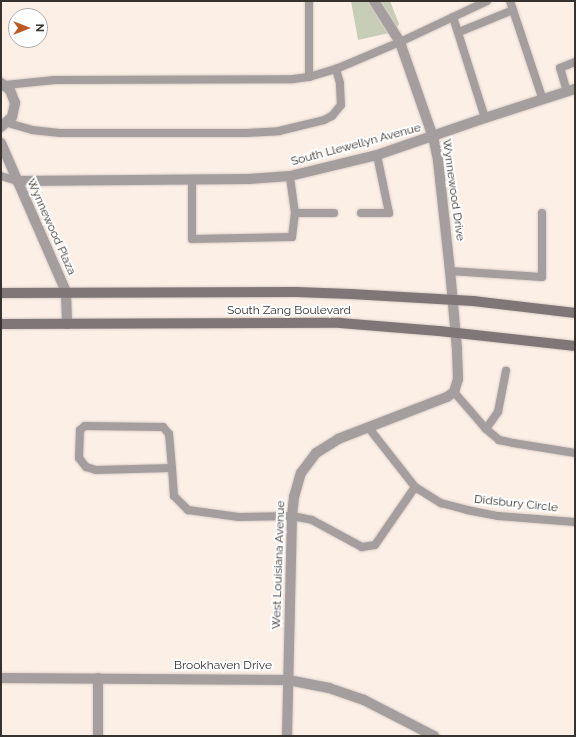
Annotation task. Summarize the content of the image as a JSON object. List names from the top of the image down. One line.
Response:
{"streets":{"main road":["South Zang Boulevard"],"street":["South Llewellyn Avenue","Wynnewood Drive","Wynnewood Plaza","West Louisiana Avenue","Brookhaven Drive"],"lane":["Didsbury Circle"]},"crossings":[["South Llewellyn Avenue","Wynnewood Drive"],["South Llewellyn Avenue","Wynnewood Plaza"],["Wynnewood Drive","South Zang Boulevard"],["Wynnewood Plaza","South Zang Boulevard"],["Didsbury Circle","West Louisiana Avenue"],["West Louisiana Avenue","Brookhaven Drive"]],"north":"right"}
